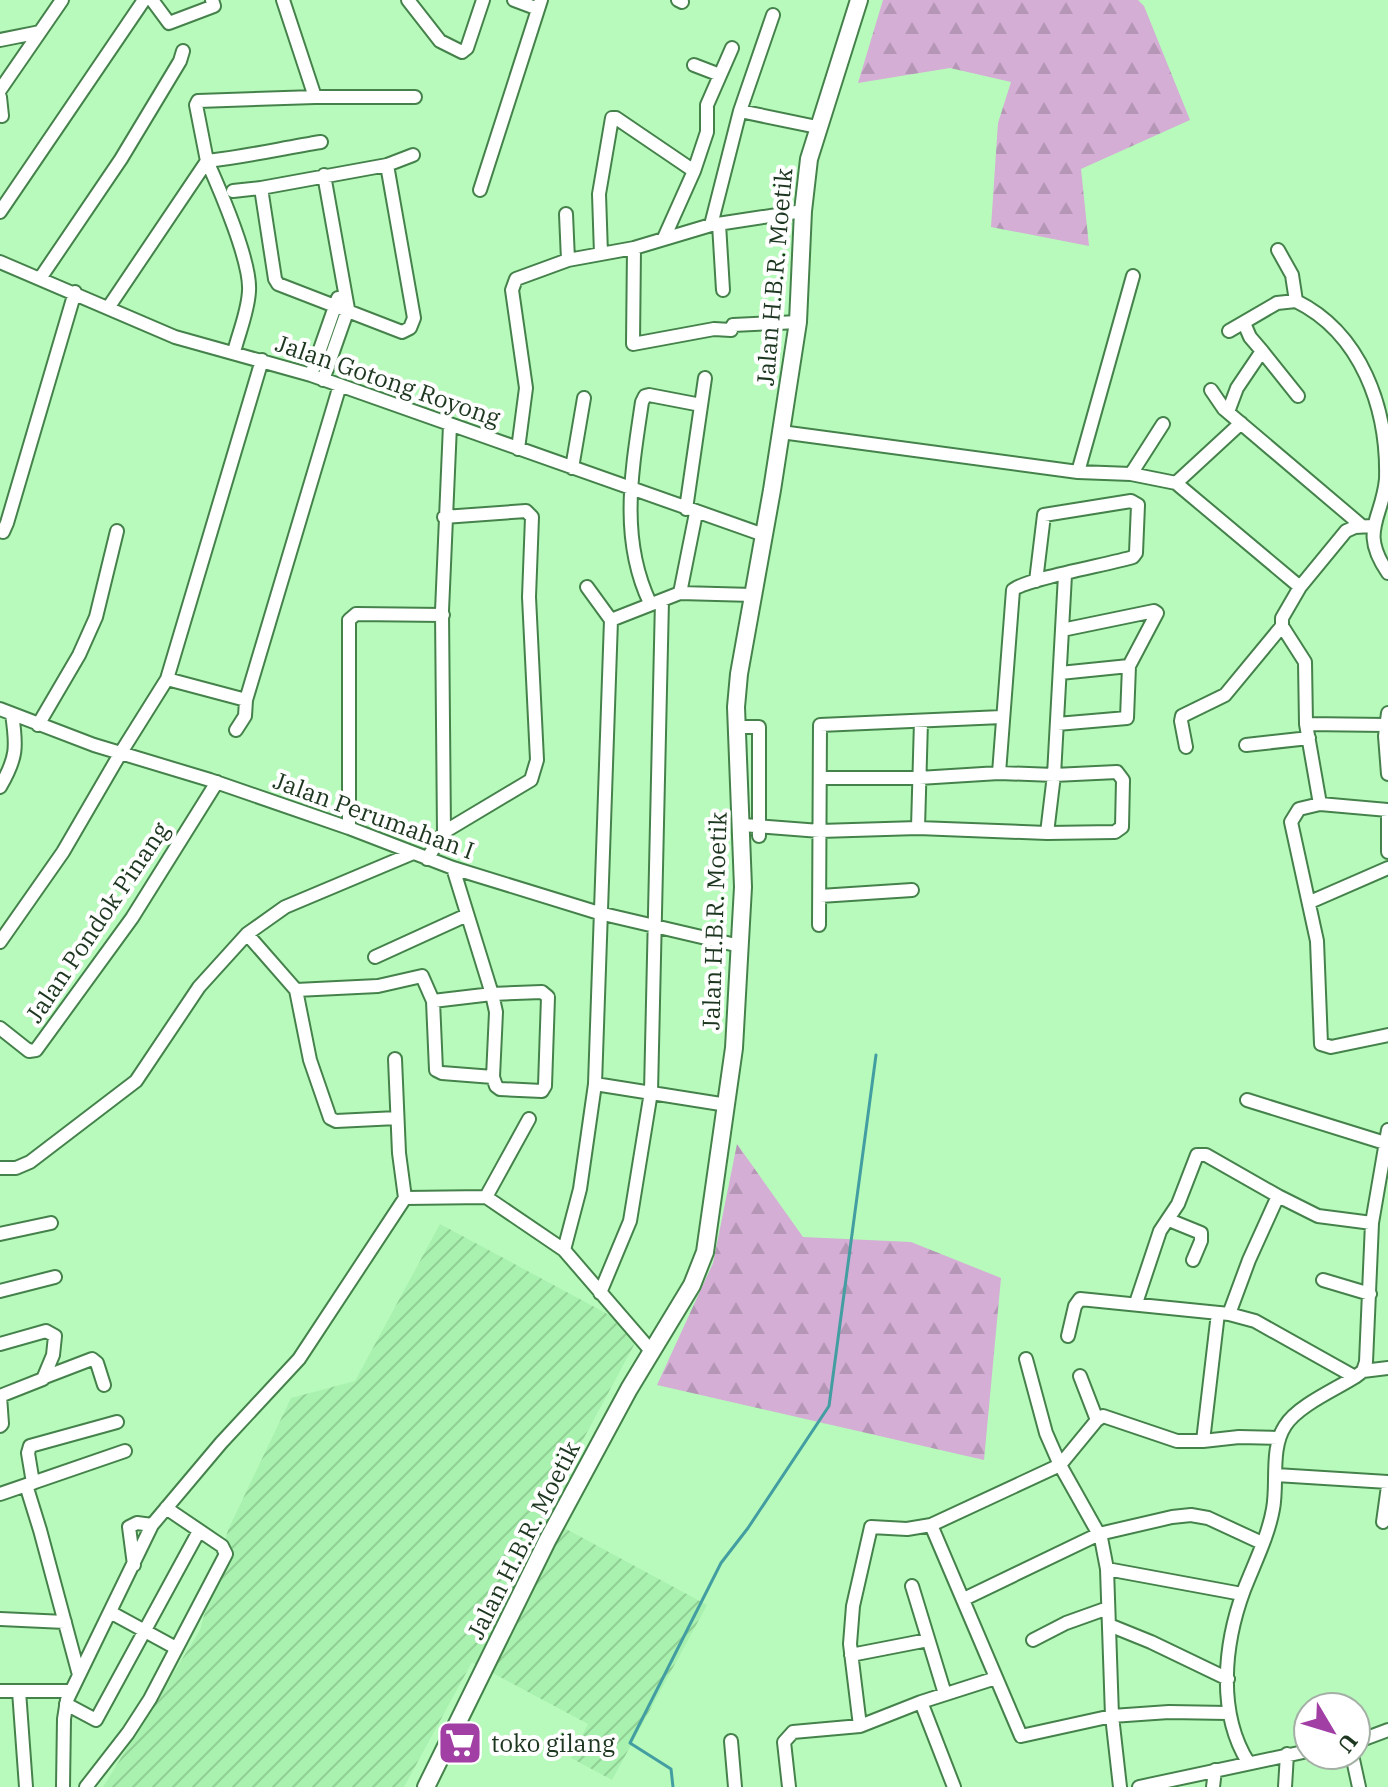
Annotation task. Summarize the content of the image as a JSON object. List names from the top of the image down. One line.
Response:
{"streets":{"street":["Jalan H.B.R. Moetik","Jalan Gotong Royong","Jalan Perumahan I","Jalan Pondok Pinang"]},"crossings":[["Jalan H.B.R. Moetik","Jalan Gotong Royong"],["Jalan H.B.R. Moetik","Jalan Perumahan I"],["Jalan Perumahan I","Jalan Pondok Pinang"]],"places":{"supermarket":["toko gilang"]},"north":"bottom right"}
